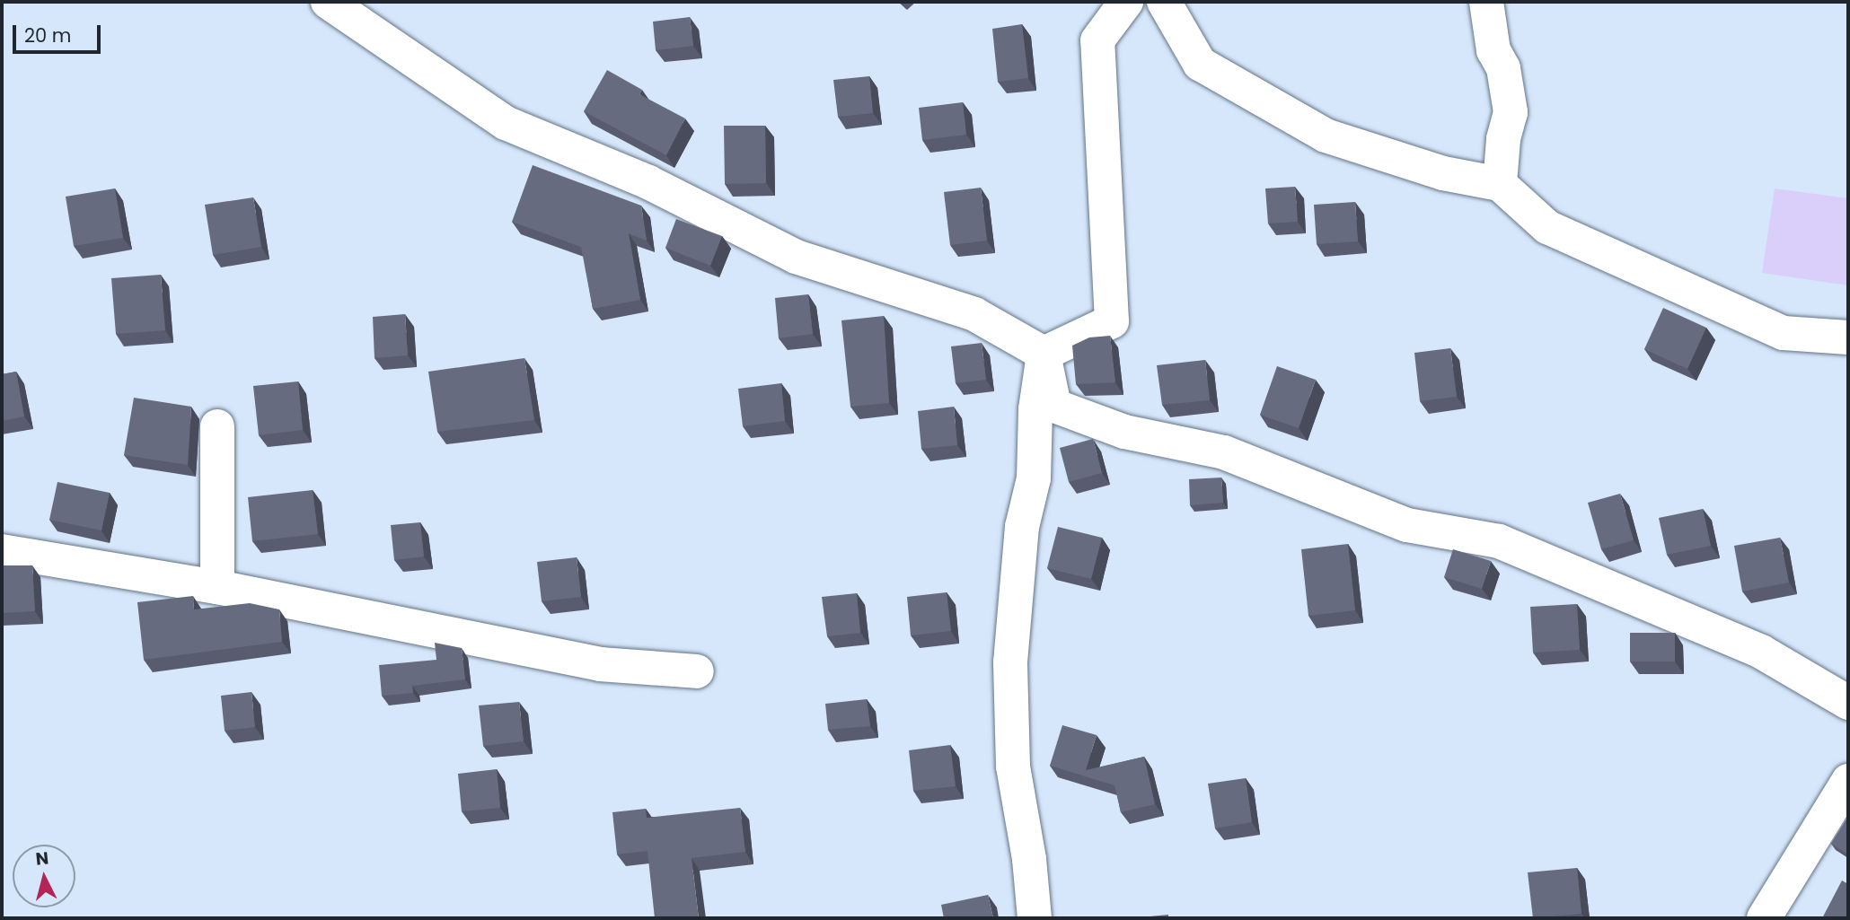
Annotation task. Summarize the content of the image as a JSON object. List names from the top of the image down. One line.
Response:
{"scale_bar":"20 m","north":"top"}
